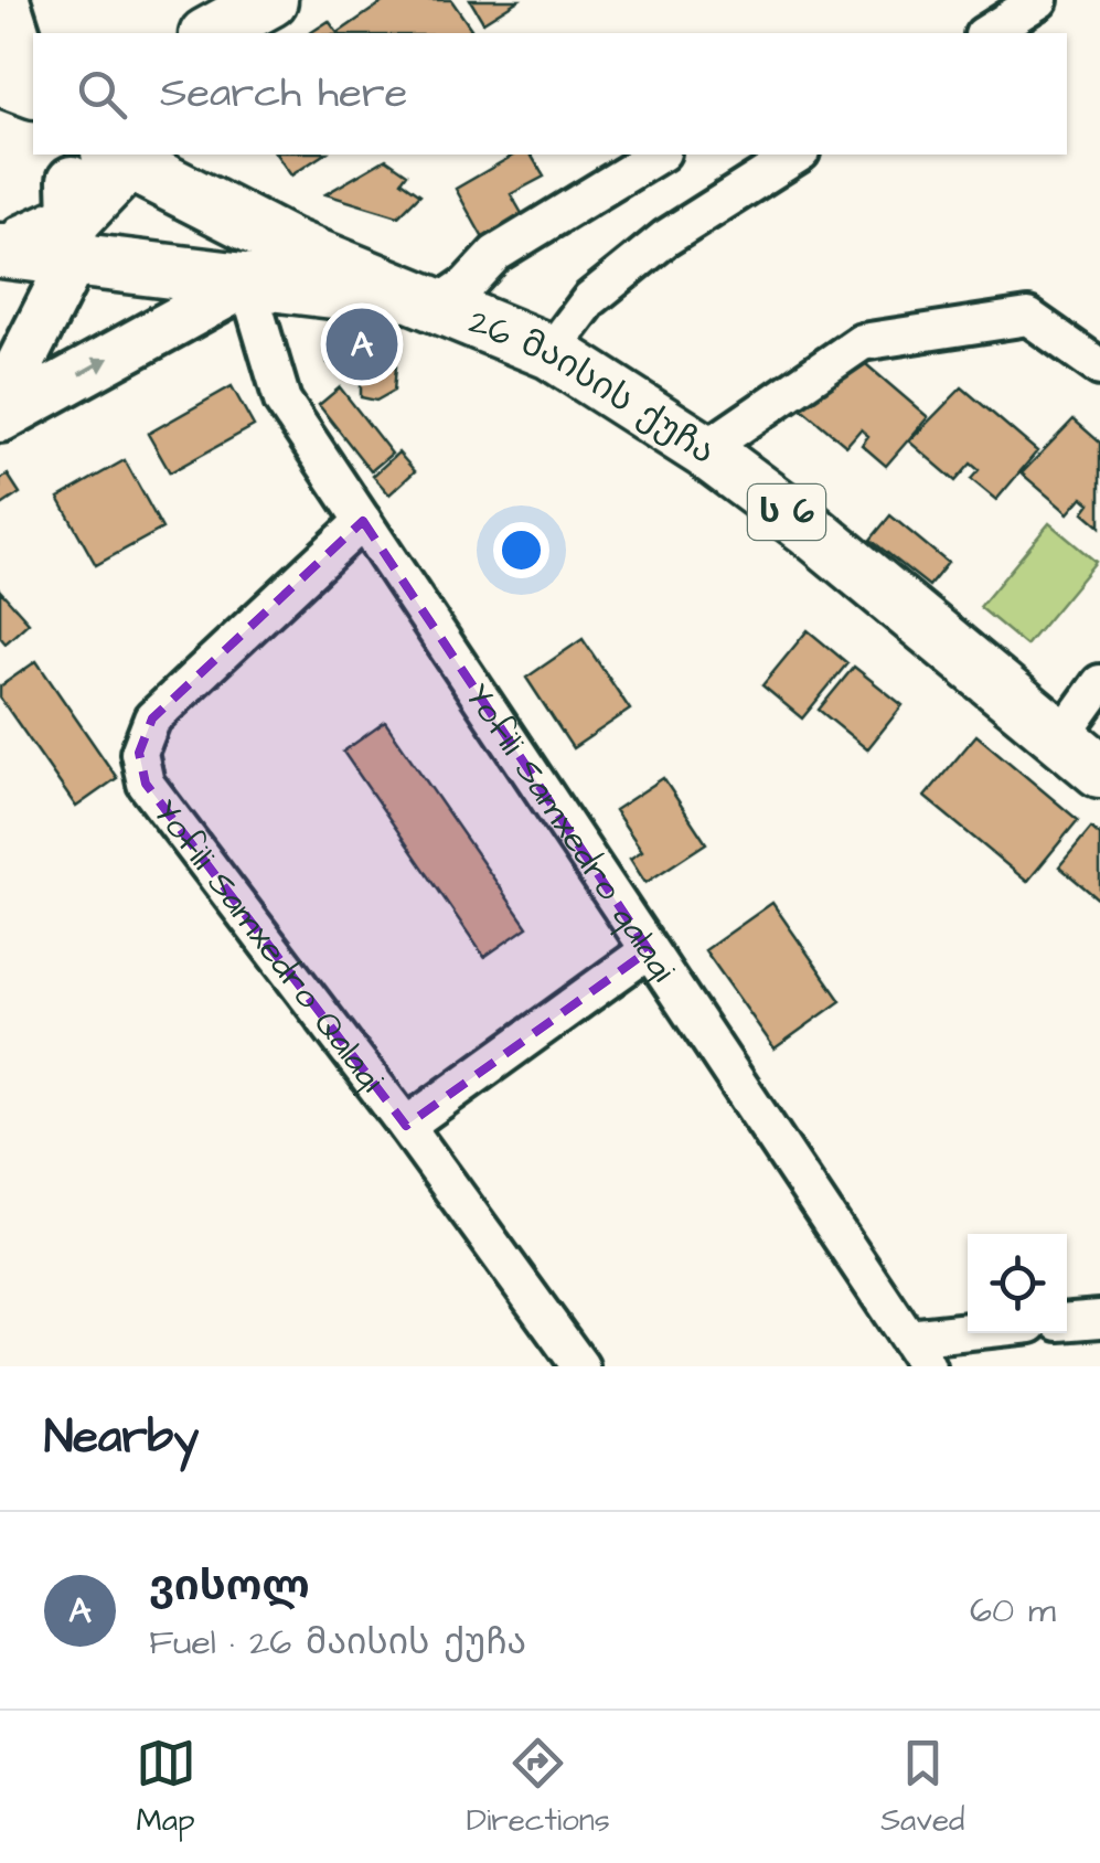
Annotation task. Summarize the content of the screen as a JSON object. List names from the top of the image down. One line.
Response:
{"streets":{"highway":["26 მაისის ქუჩა","ს 6"],"street":["Yofili Samxedro qalaqi","Yofili Samxedro Qalaqi"]},"crossings":[["26 მაისის ქუჩა","ს 6"],["ს 6","Yofili Samxedro qalaqi"],["Yofili Samxedro qalaqi","Yofili Samxedro Qalaqi"]],"page":{"search":"Search here","pins":"A","heading":"Nearby","list":[{"mark":"A","name":"ვისოლ","note":"Fuel · 26 მაისის ქუჩა","value":"60 m"}],"nav":["Map","Directions","Saved"]}}
